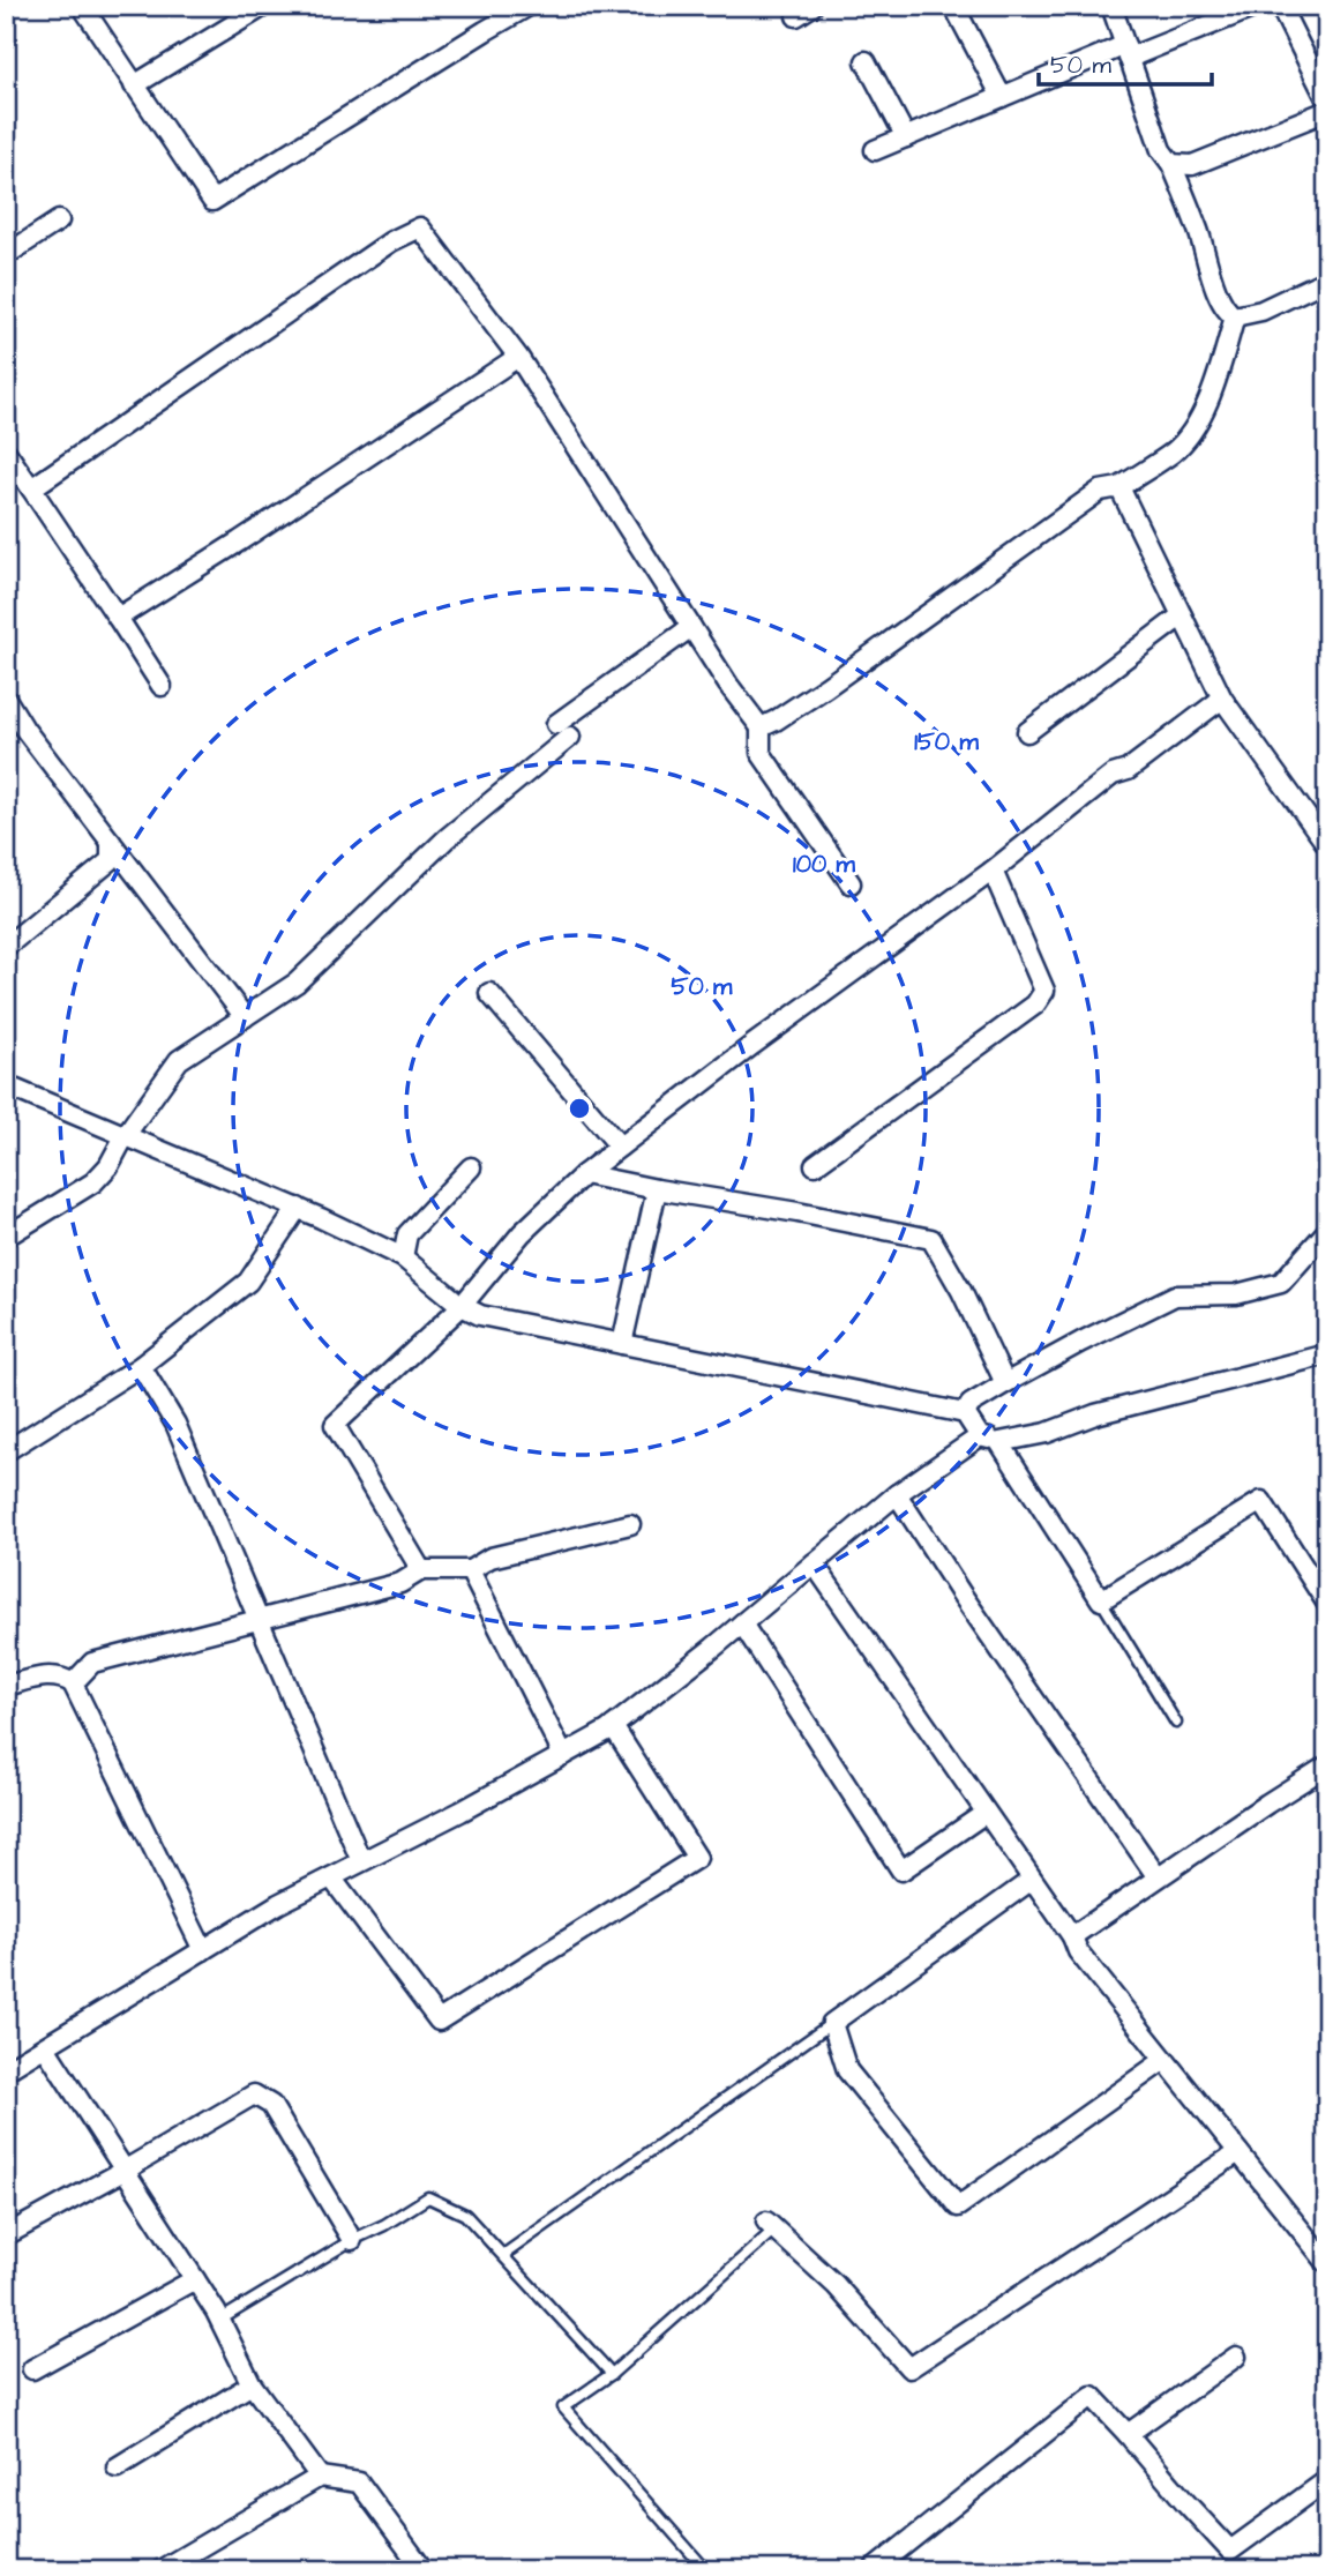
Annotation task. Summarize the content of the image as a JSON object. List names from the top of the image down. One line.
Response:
{"scale_bar":"50 m","rings":["150 m","100 m","50 m"]}
